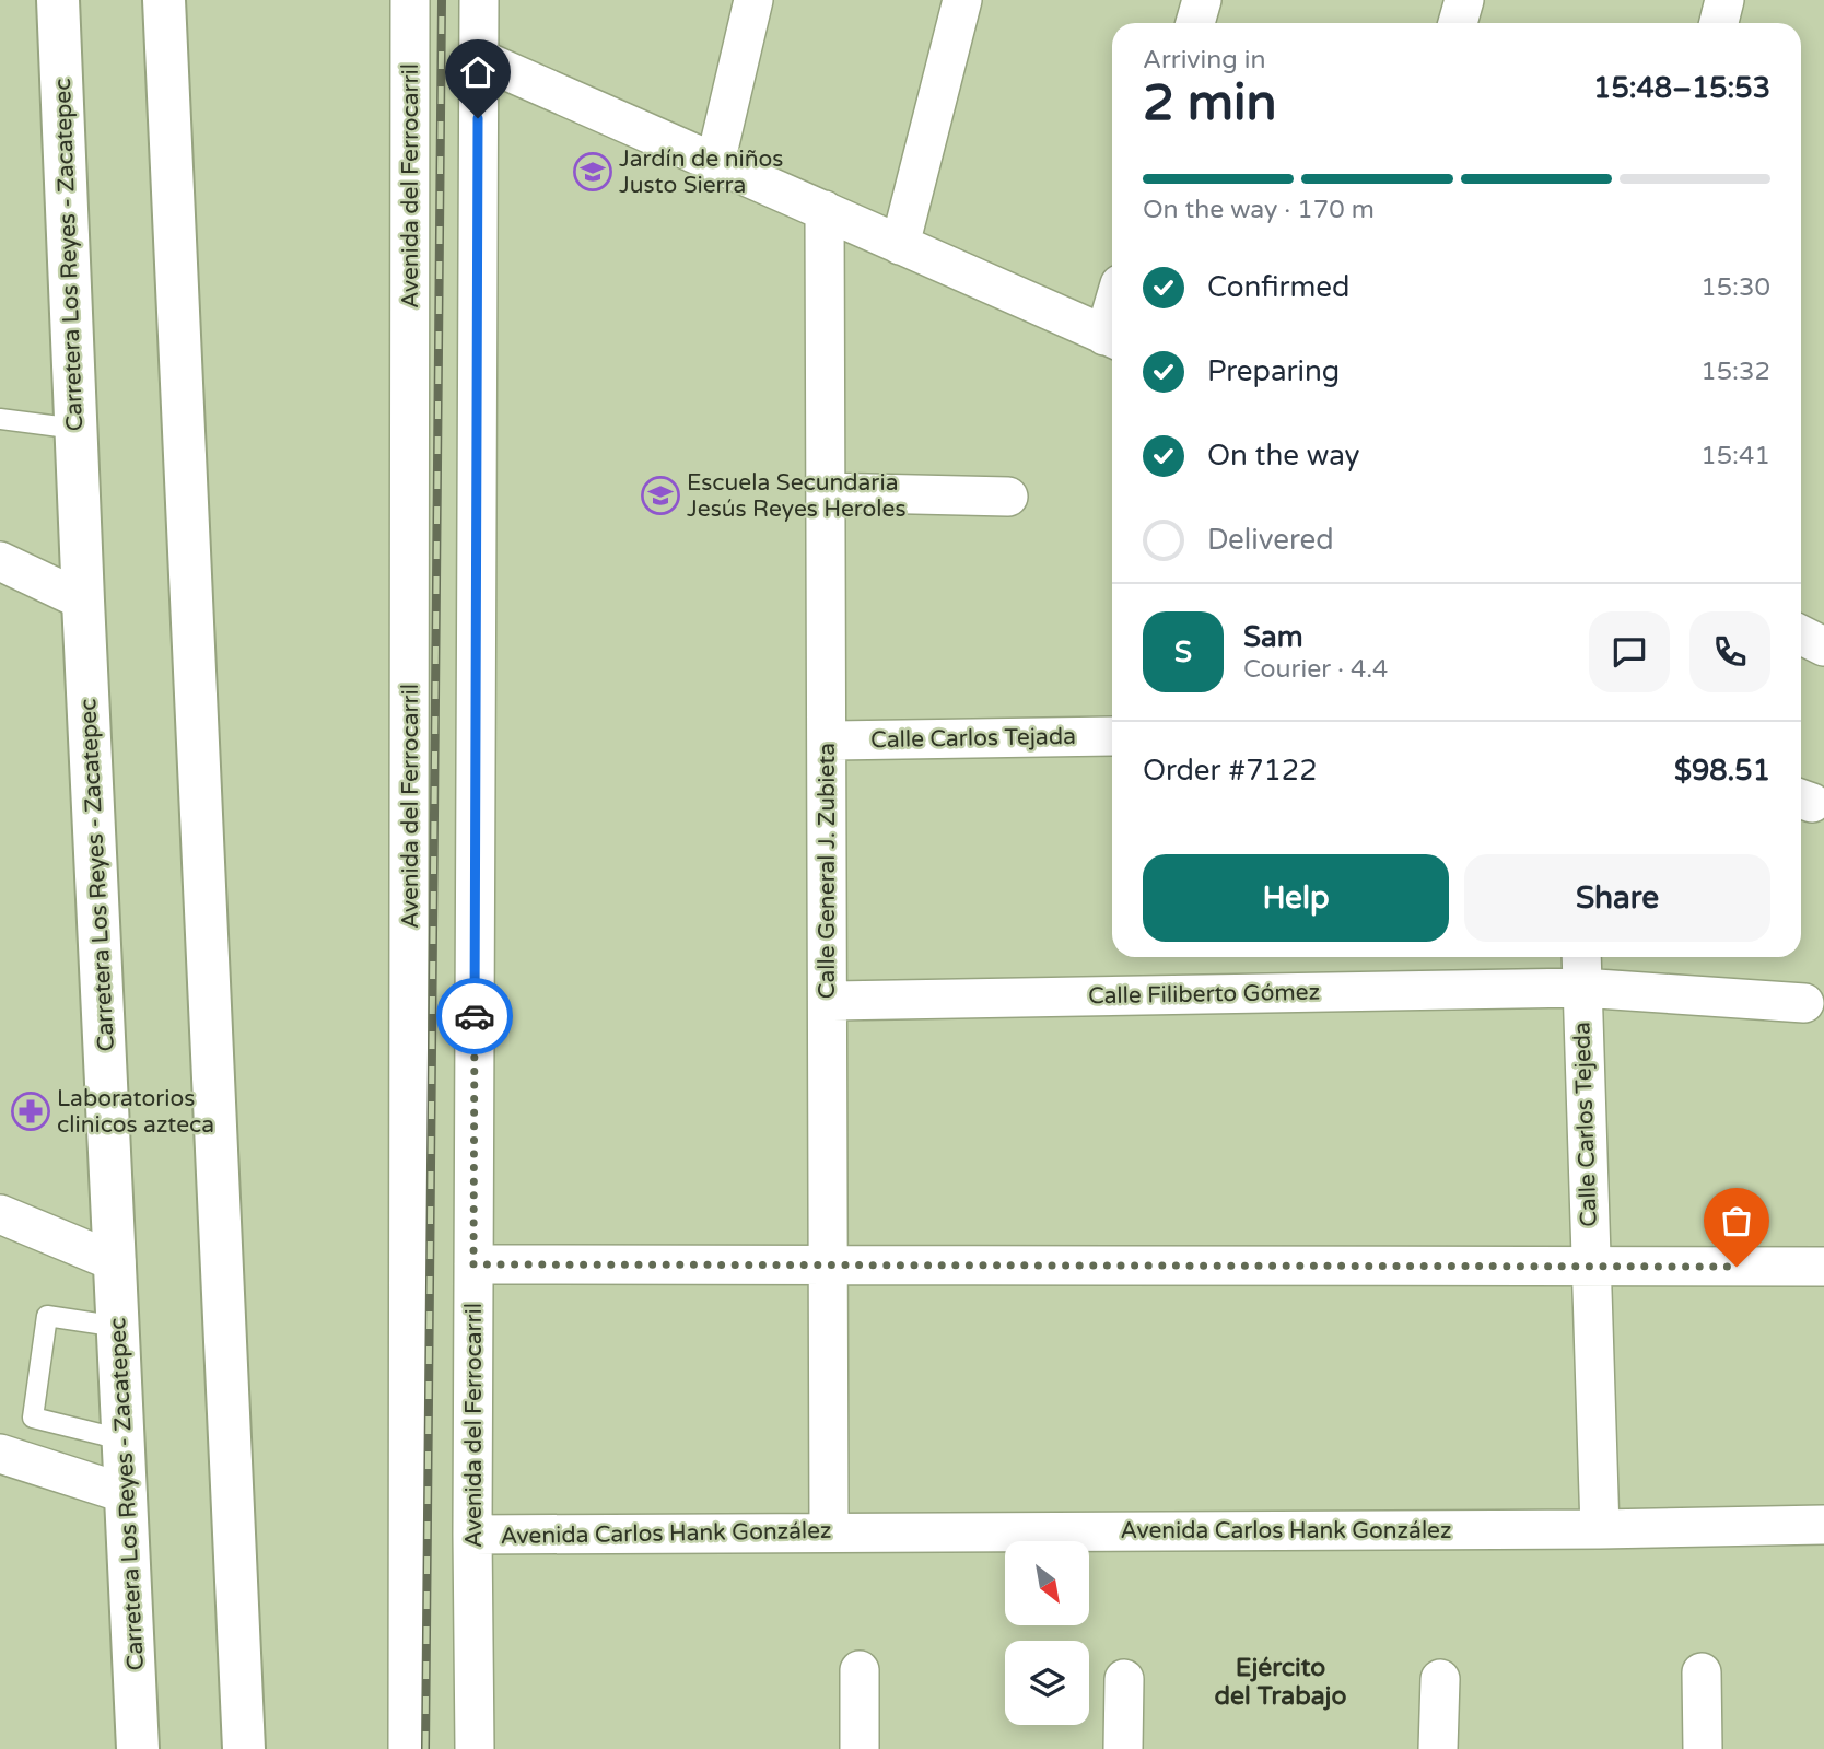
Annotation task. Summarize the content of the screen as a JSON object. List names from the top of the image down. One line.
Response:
{"streets":{"main road":["Carretera Los Reyes - Zacatepec"],"street":["Avenida del Ferrocarril","Calle Carlos Tejada","Calle General J. Zubieta","Calle Filiberto Gómez","Calle Carlos Tejeda","Avenida Carlos Hank González"]},"crossings":[["Avenida del Ferrocarril","Avenida Carlos Hank González"],["Calle Carlos Tejada","Calle General J. Zubieta"],["Calle General J. Zubieta","Calle Filiberto Gómez"],["Calle General J. Zubieta","Avenida Carlos Hank González"],["Calle Filiberto Gómez","Calle Carlos Tejeda"],["Calle Carlos Tejeda","Avenida Carlos Hank González"]],"districts":["Ejército del Trabajo"],"places":{"school or university":["Jardín de niños Justo Sierra","Escuela Secundaria Jesús Reyes Heroles"],"pharmacy":["Laboratorios clinicos azteca"]},"north":"bottom right","page":{"heading":["2 min","Arriving in","15:48–15:53"],"panel":["Sam","Courier · 4.4","Order #7122","$98.51"],"bar":"On the way · 170 m","list":[["Confirmed","15:30"],["Preparing","15:32"],["On the way","15:41"],"Delivered"],"round":"S","buttons":["Help","Share"]}}
